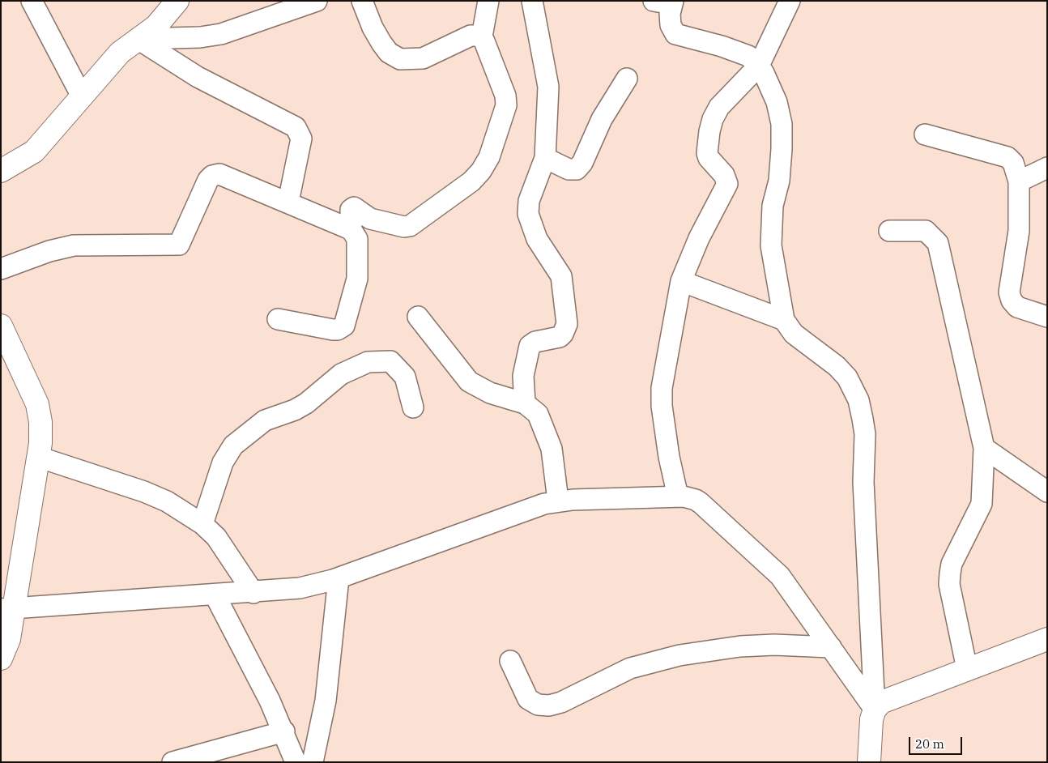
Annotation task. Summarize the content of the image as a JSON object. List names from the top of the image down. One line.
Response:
{"scale_bar":"20 m"}
